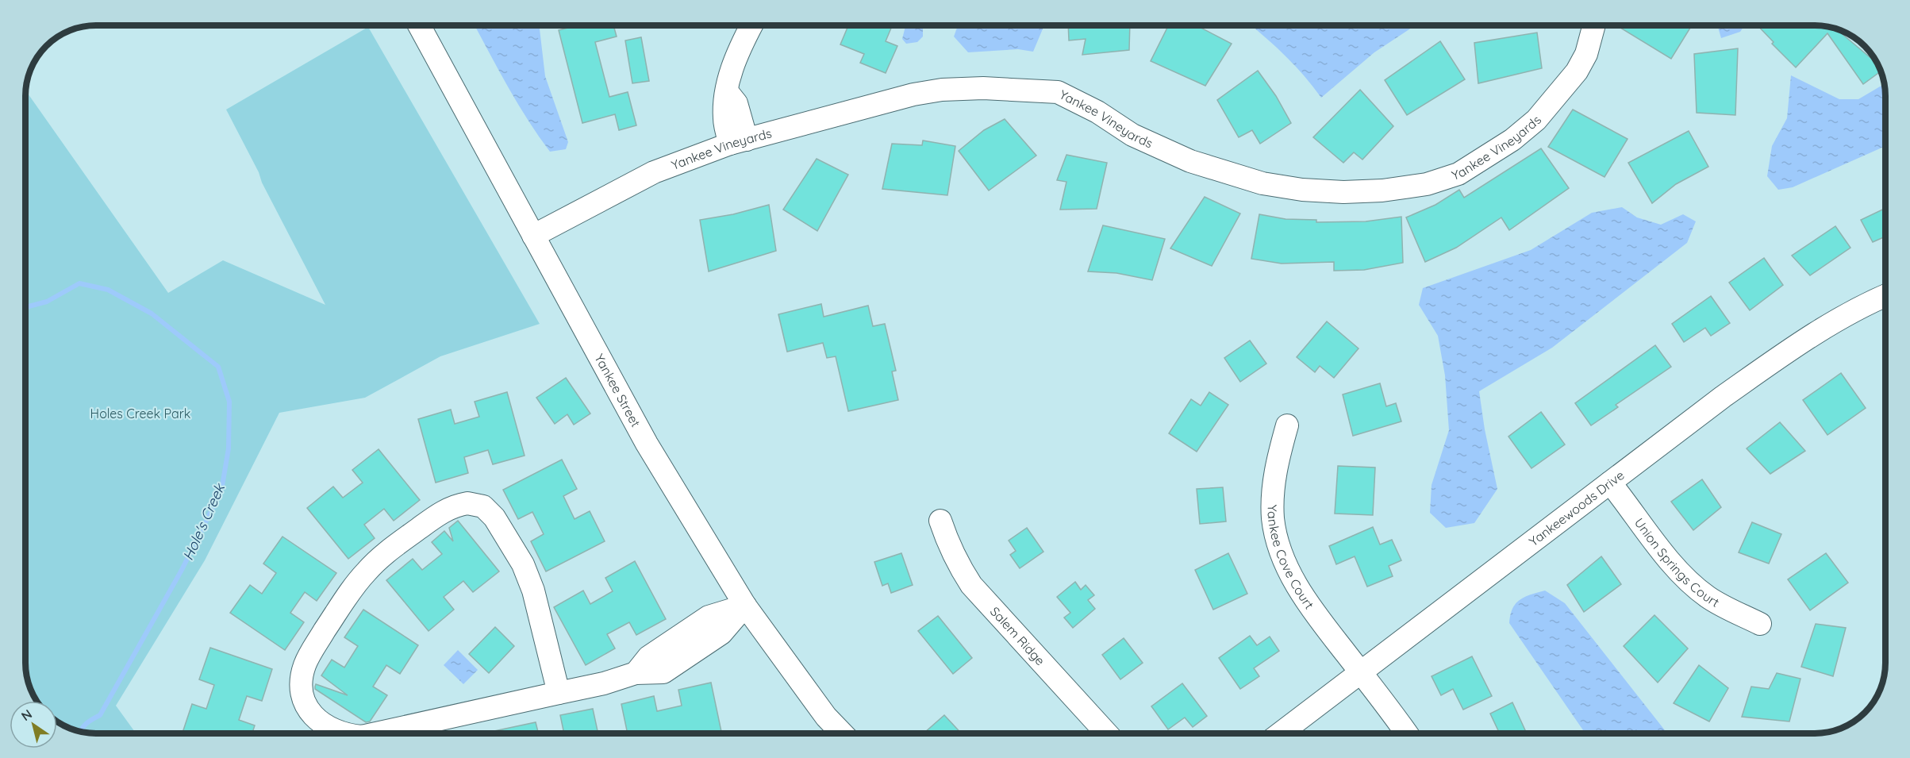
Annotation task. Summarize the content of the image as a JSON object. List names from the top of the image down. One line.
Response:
{"streets":{"street":["Yankee Vineyards","Yankee Street","Yankeewoods Drive","Yankee Cove Court","Union Springs Court","Salem Ridge"]},"crossings":[["Yankee Vineyards","Yankee Street"],["Yankeewoods Drive","Yankee Cove Court"],["Yankeewoods Drive","Union Springs Court"]],"water":["Hole's Creek"],"parks":["Holes Creek Park"],"north":"top left"}
